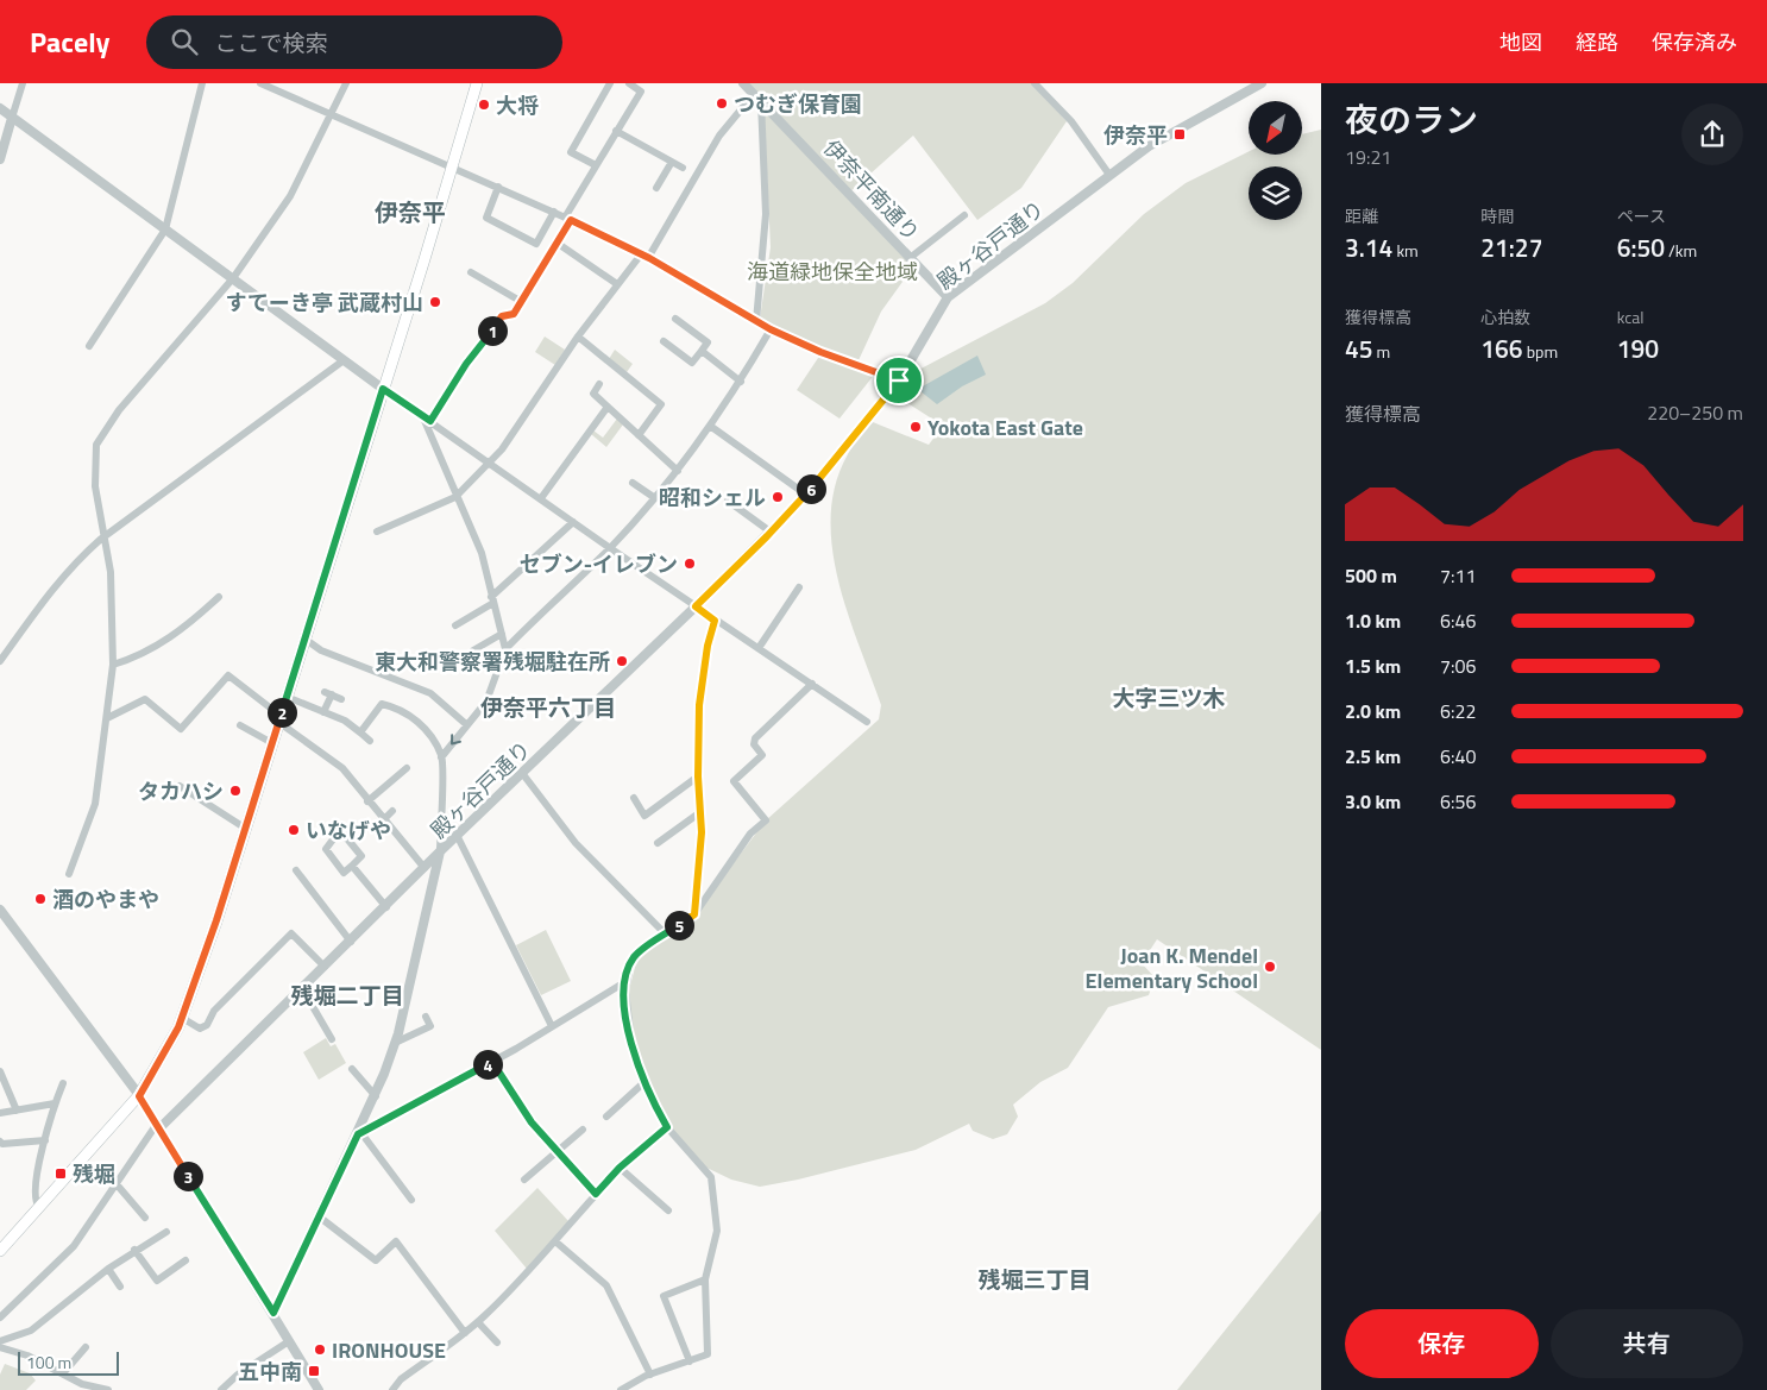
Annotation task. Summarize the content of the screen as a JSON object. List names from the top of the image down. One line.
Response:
{"streets":{"street":["伊奈平南通り","殿ヶ谷戸通り"]},"crossings":[["伊奈平南通り","殿ヶ谷戸通り"]],"districts":["伊奈平","大字三ツ木","伊奈平六丁目","残堀二丁目","残堀三丁目"],"parks":["海道緑地保全地域"],"places":{"other":["つむぎ保育園","大将","すてーき亭 武蔵村山","Yokota East Gate","昭和シェル","セブン-イレブン","東大和警察署残堀駐在所","タカハシ","いなげや","酒のやまや","Joan K. Mendel Elementary School","IRONHOUSE"],"transit":["伊奈平","残堀","五中南"]},"scale_bar":"100 m","north":"bottom left","page":{"header":"Pacely","search":"ここで検索","nav":["地図","経路","保存済み"],"heading":["夜のラン","19:21"],"stats":[["距離","3.14 km"],["時間","21:27"],["ペース","6:50 /km"],["獲得標高","45 m"],["心拍数","166 bpm"],["kcal","190"]],"pins":["1","6","2","5","4","3"],"chart":["獲得標高","220–250 m"],"list":[{"name":"500 m","note":"7:11"},{"name":"1.0 km","note":"6:46"},{"name":"1.5 km","note":"7:06"},{"name":"2.0 km","note":"6:22"},{"name":"2.5 km","note":"6:40"},{"name":"3.0 km","note":"6:56"}],"buttons":["保存","共有"],"scale":"100 m"}}
